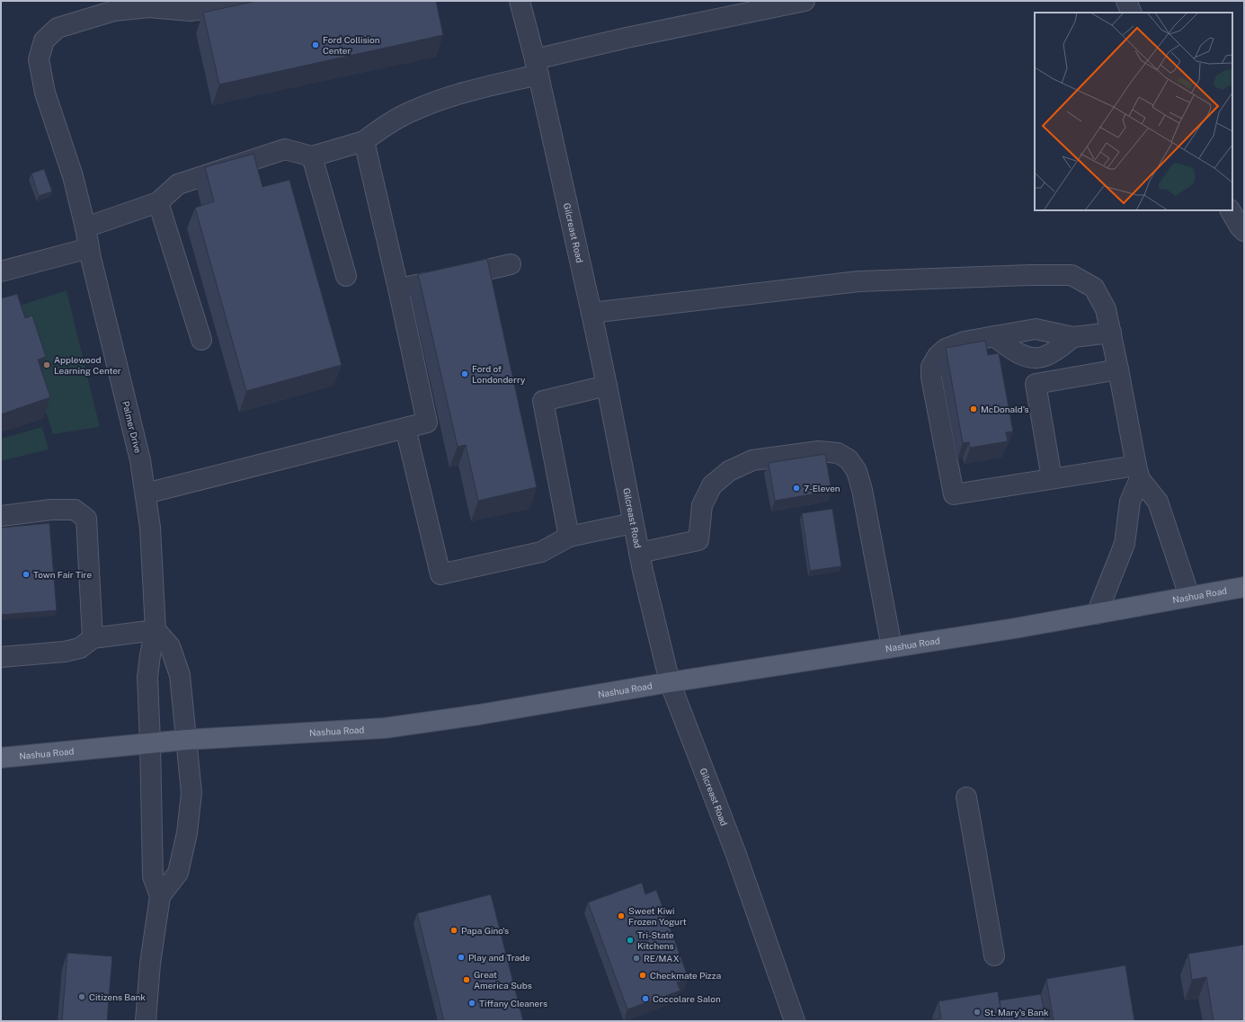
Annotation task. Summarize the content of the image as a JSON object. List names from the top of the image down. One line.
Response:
{"streets":{"main road":["Nashua Road"],"street":["Gilcreast Road","Palmer Drive"]},"crossings":[["Gilcreast Road","Nashua Road"],["Palmer Drive","Nashua Road"]],"places":["Ford Collision Center","Applewood Learning Center","Ford of Londonderry","McDonald's","7-Eleven","Town Fair Tire","Sweet Kiwi Frozen Yogurt","Papa Gino's","Tri-State Kitchens","Play and Trade","RE/MAX","Checkmate Pizza","Great America Subs","Citizens Bank","Coccolare Salon","Tiffany Cleaners","St. Mary's Bank"]}
